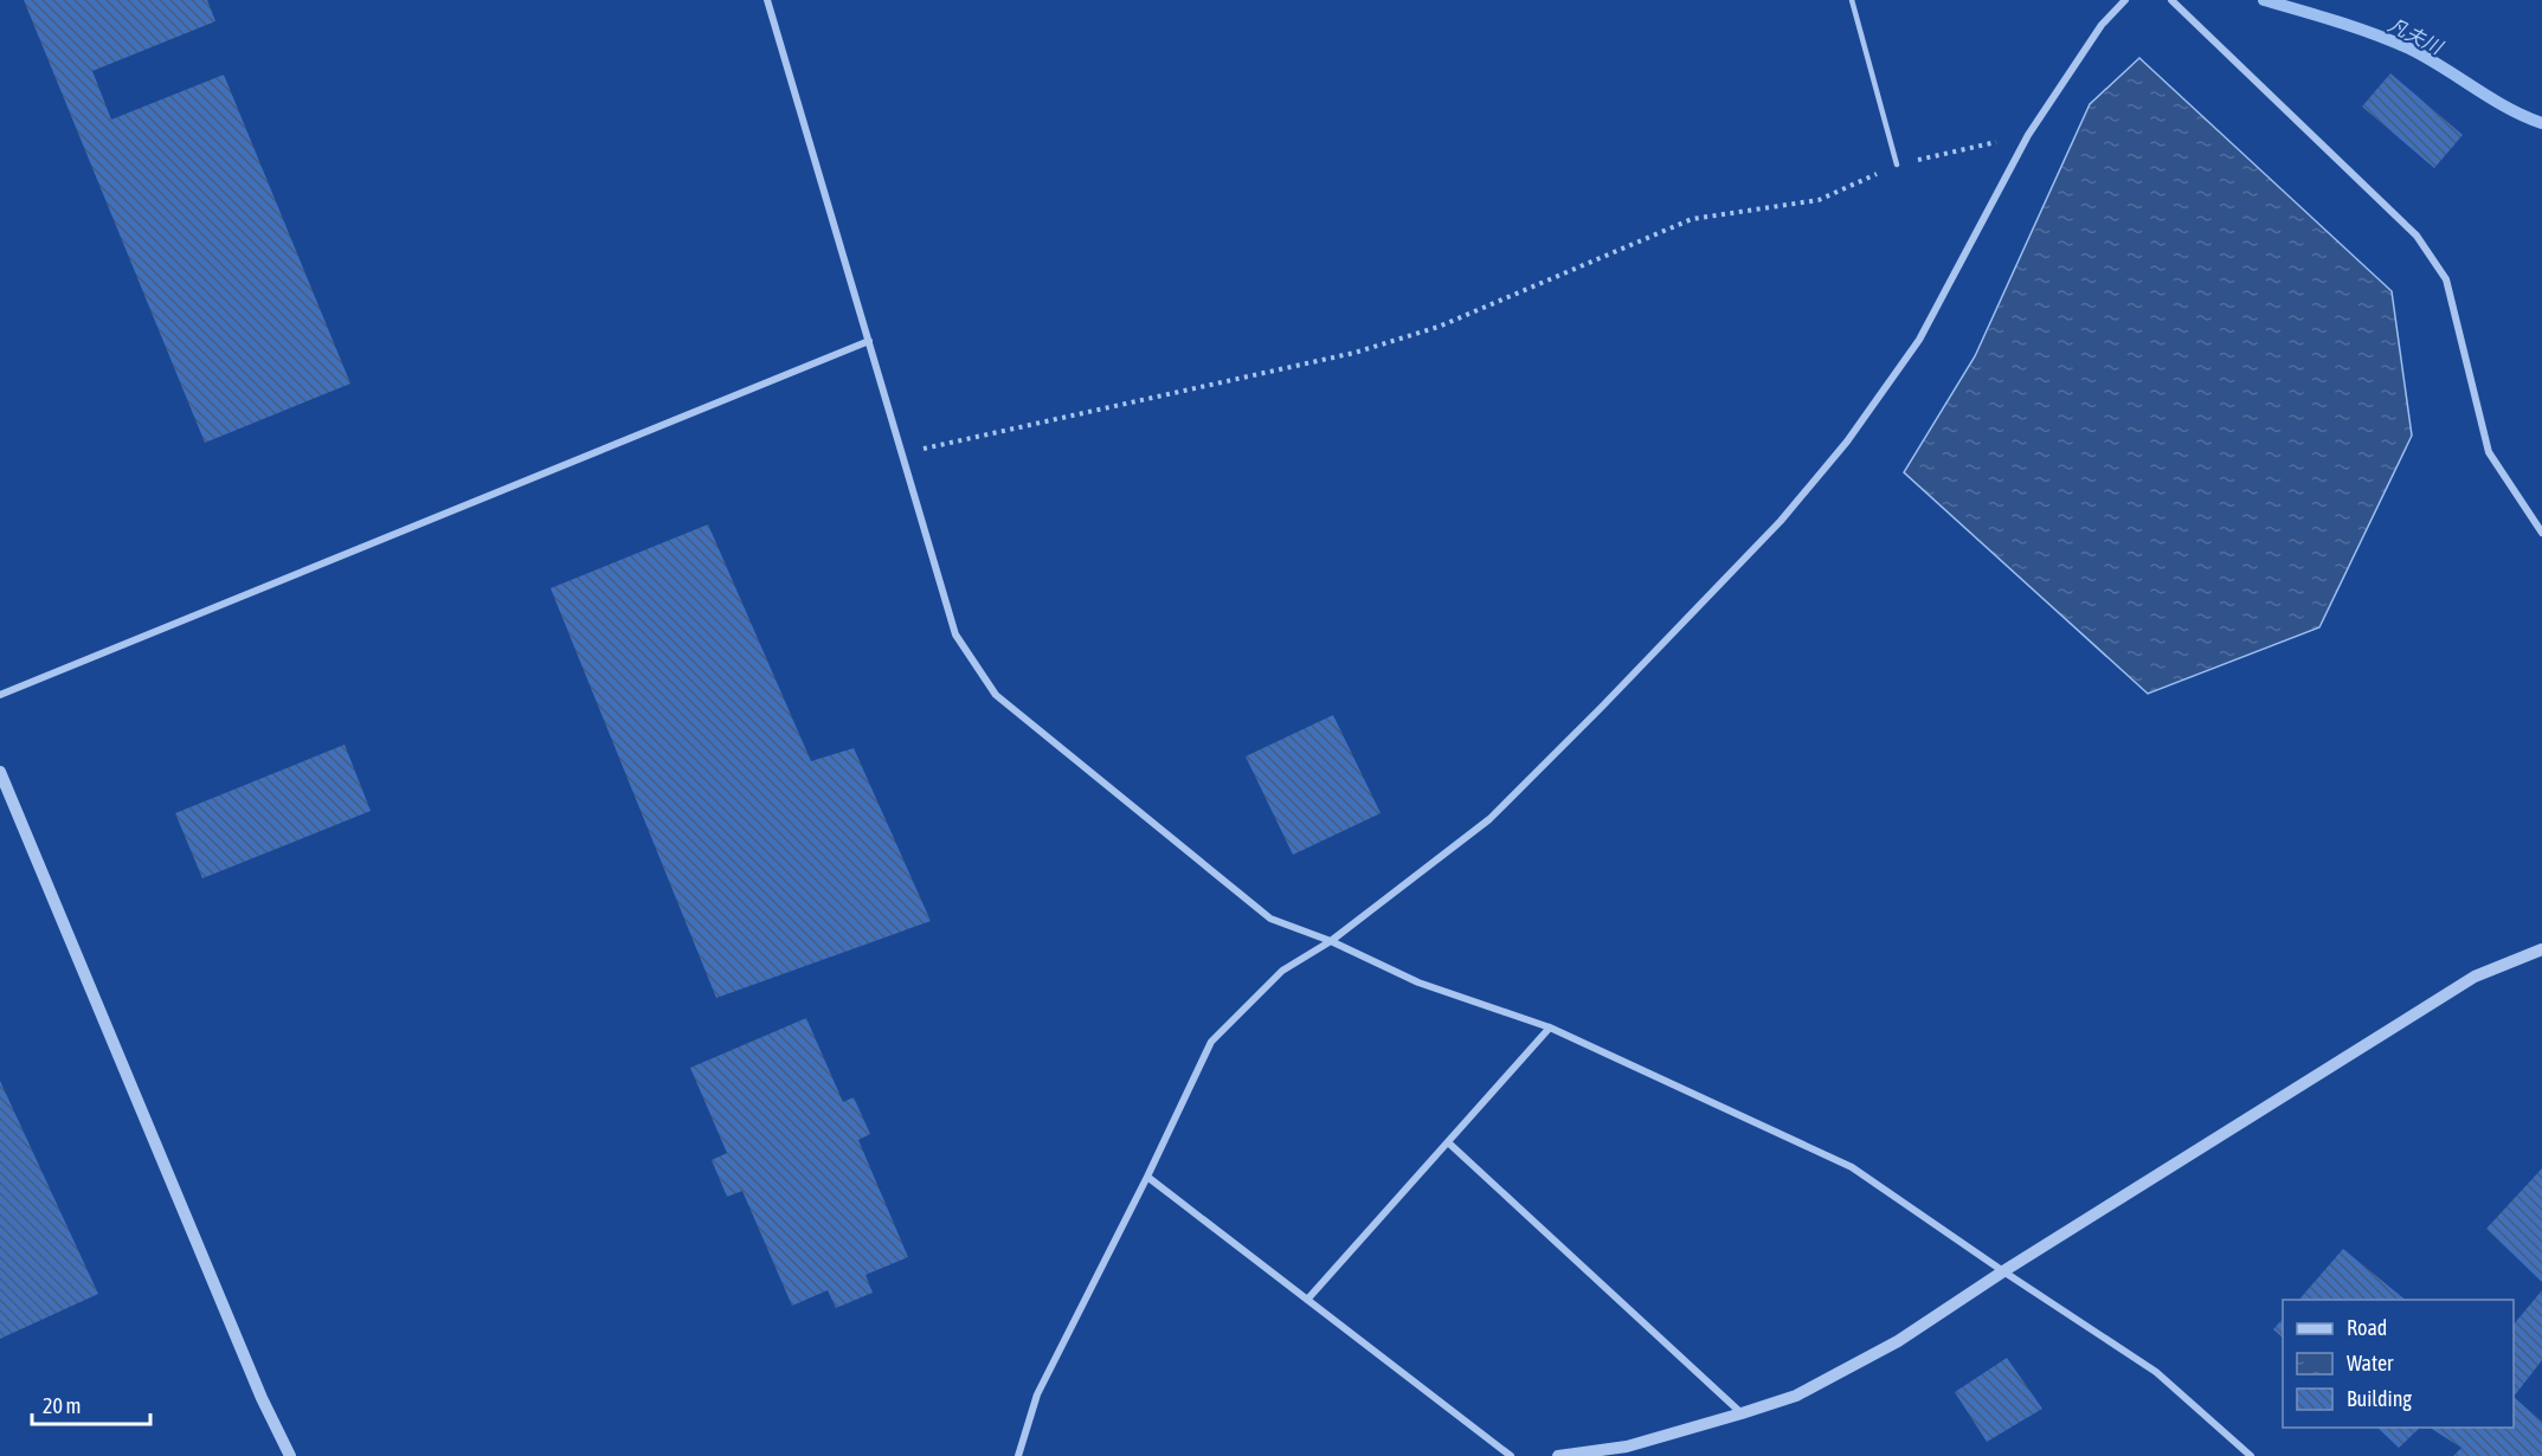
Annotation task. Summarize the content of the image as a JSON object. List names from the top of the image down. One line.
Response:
{"water":["凡夫川"],"legend":["Road","Water","Building"],"scale_bar":"20 m"}
